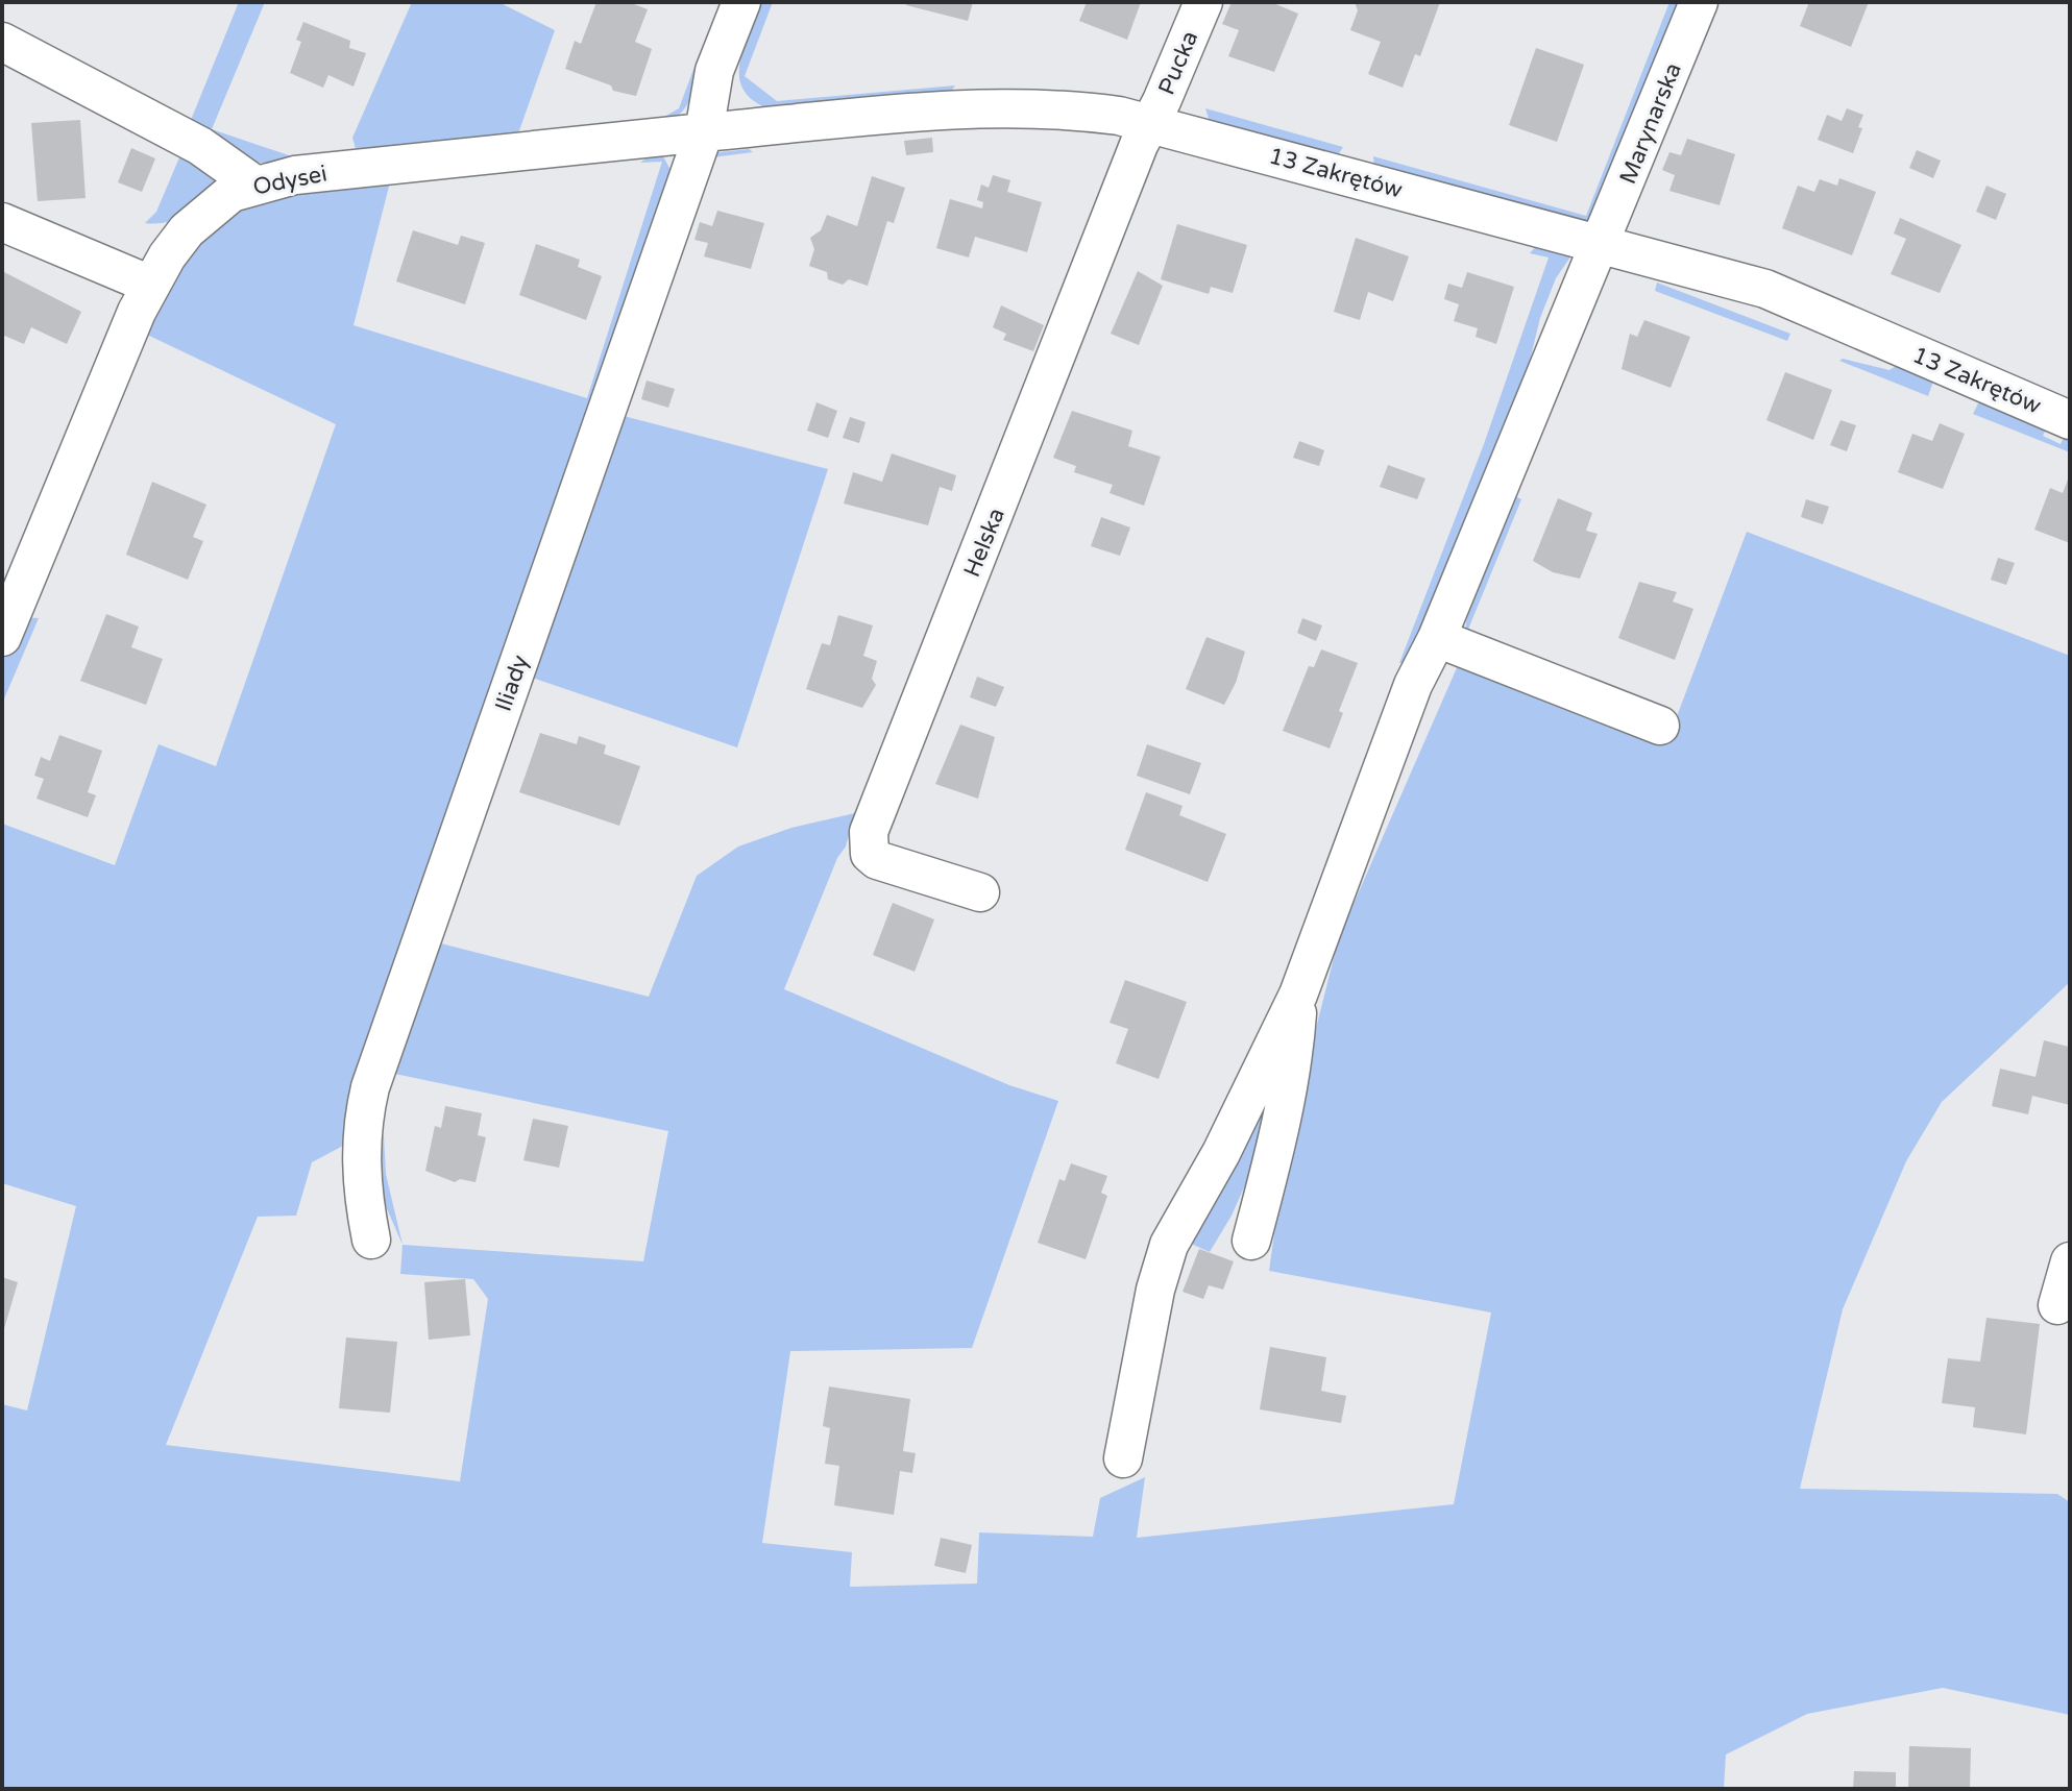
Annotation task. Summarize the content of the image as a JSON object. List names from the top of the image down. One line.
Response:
{"streets":{"street":["Pucka","Marynarska","13 Zakrętów","Odysei","Helska","Iliady"]},"crossings":[["Pucka","13 Zakrętów"],["Pucka","Helska"],["Marynarska","13 Zakrętów"],["13 Zakrętów","Odysei"],["13 Zakrętów","Helska"],["13 Zakrętów","Iliady"],["Odysei","Iliady"]]}
